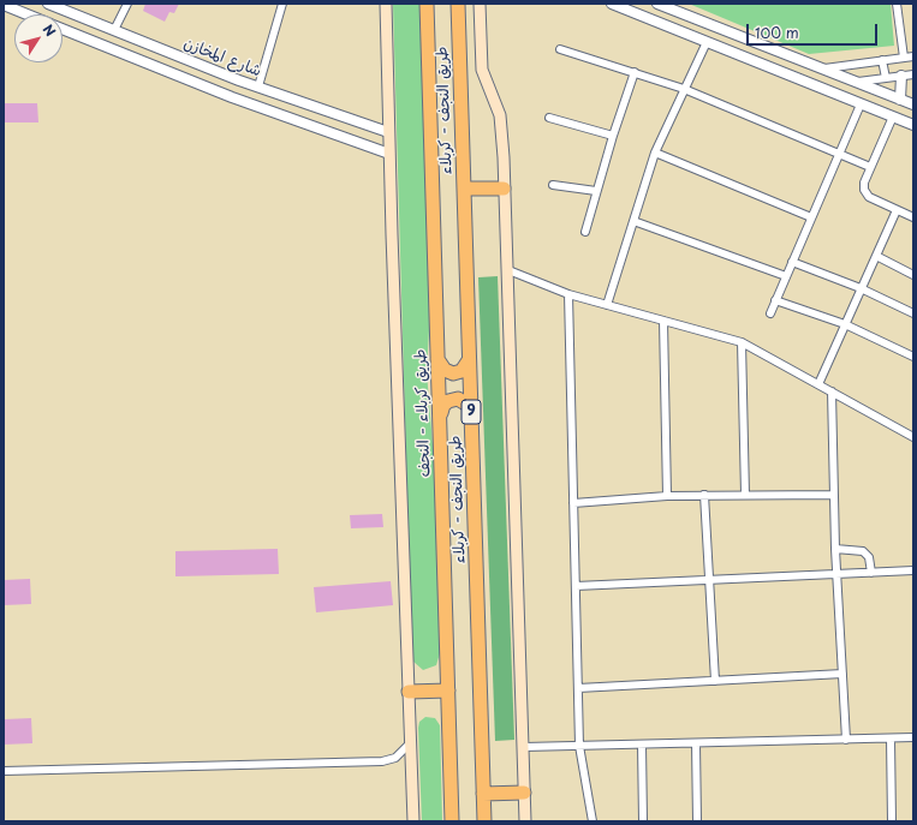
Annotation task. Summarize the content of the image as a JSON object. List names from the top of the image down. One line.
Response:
{"streets":{"highway":["طريق النجف - كربلاء","9","طريق كربلاء - النجف"],"street":["شارع المخازن"]},"scale_bar":"100 m","north":"top right"}
